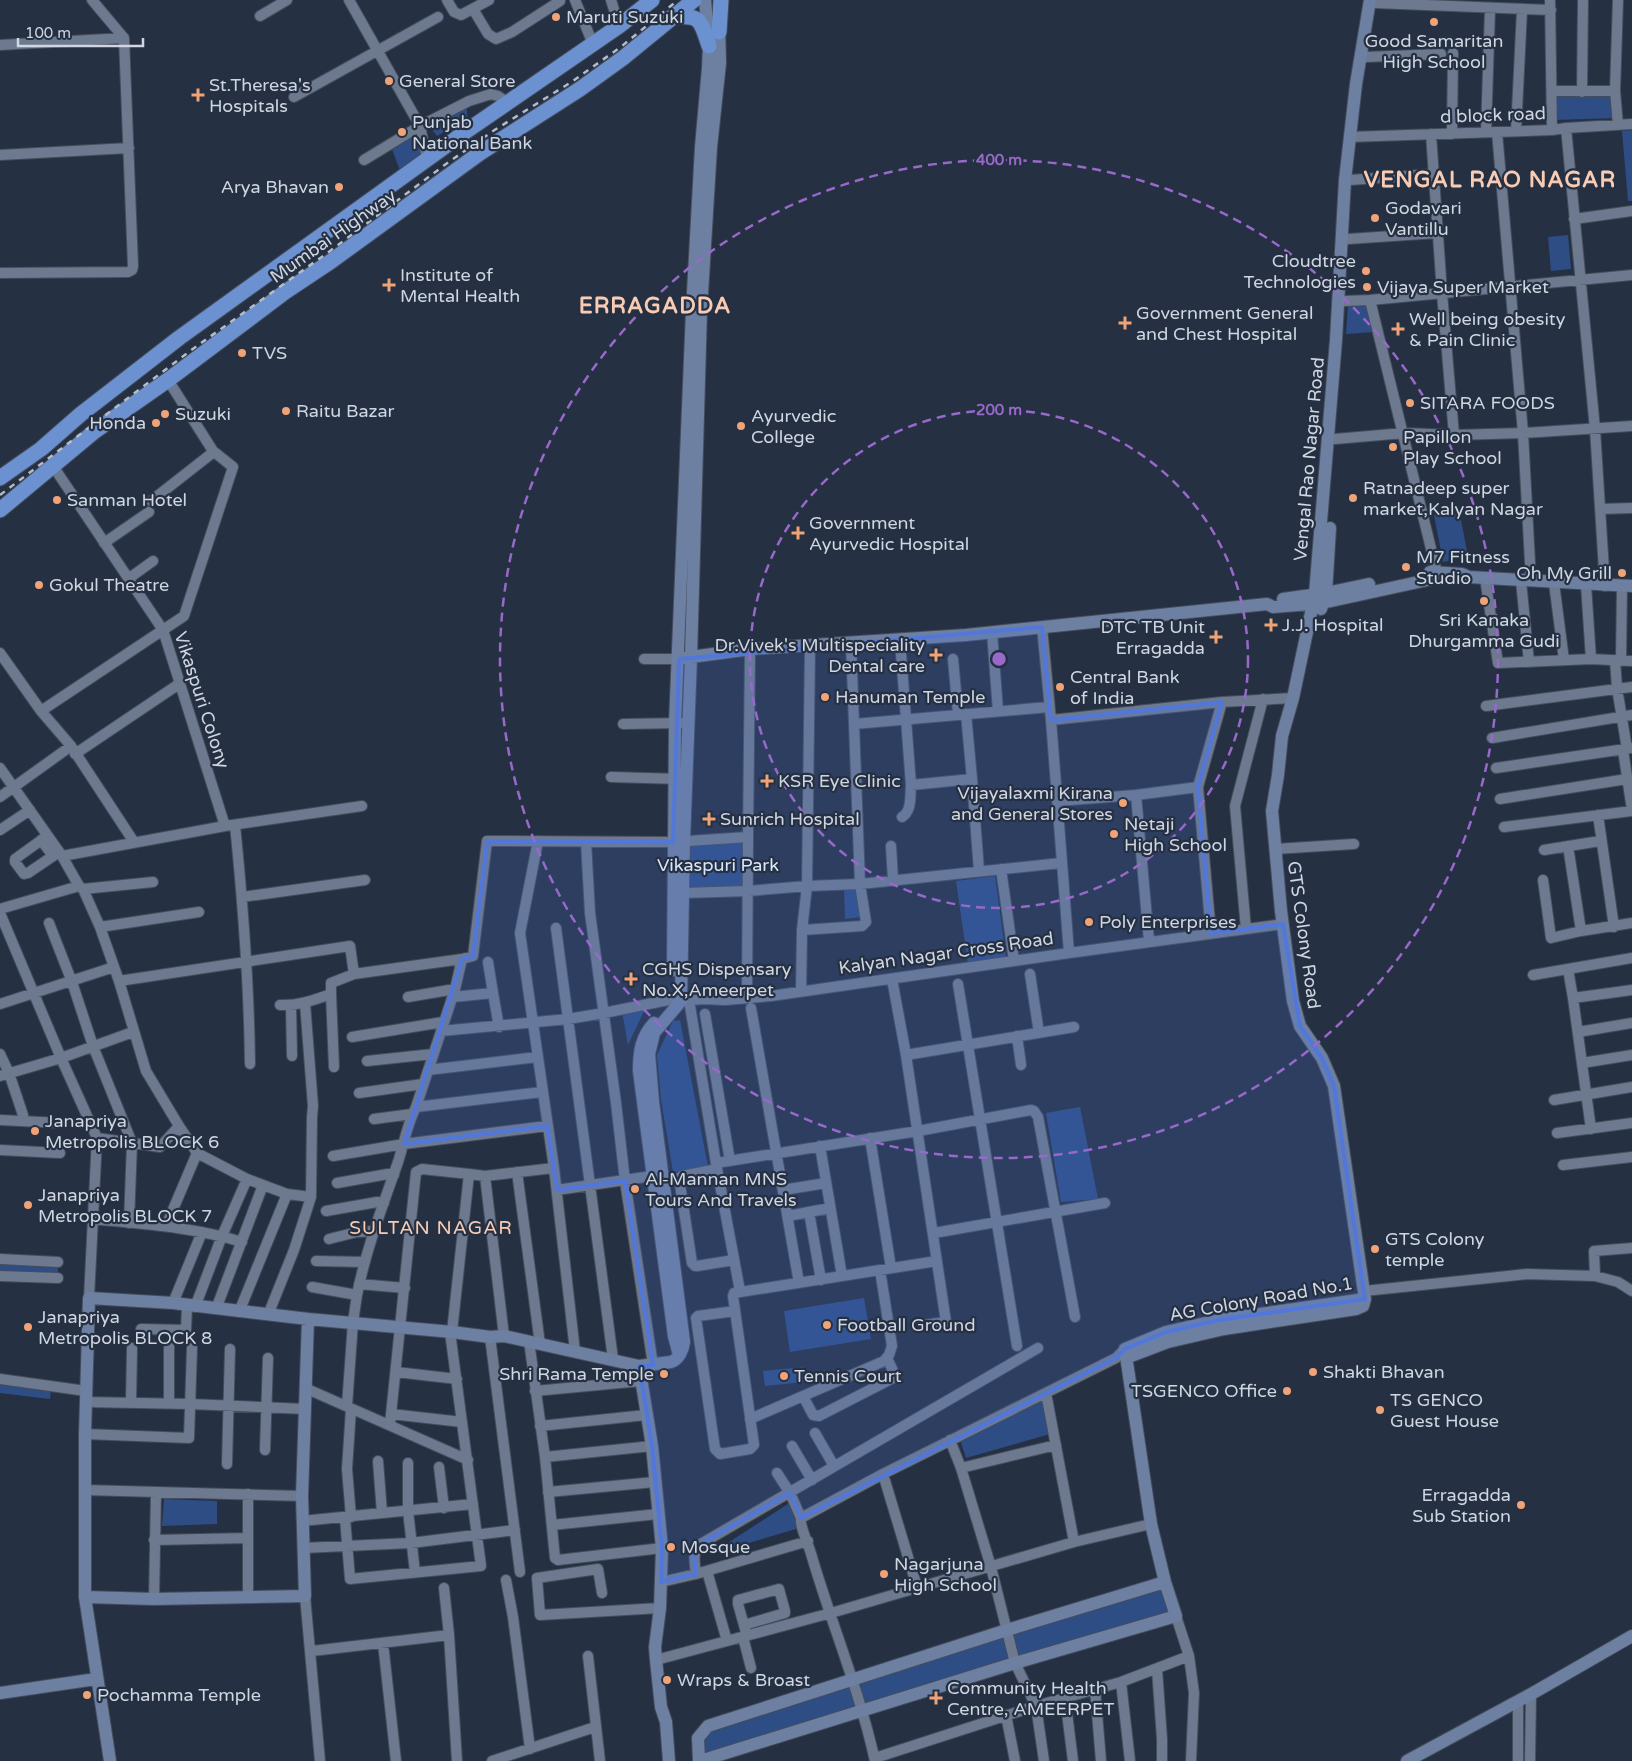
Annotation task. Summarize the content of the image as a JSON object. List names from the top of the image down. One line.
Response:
{"streets":{"highway":["Mumbai Highway"],"main road":["Vengal Rao Nagar Road","GTS Colony Road","AG Colony Road No.1"],"street":["d block road","Vikaspuri Colony","Kalyan Nagar Cross Road"]},"crossings":[["d block road","Vengal Rao Nagar Road"],["Mumbai Highway","Vikaspuri Colony"],["Vengal Rao Nagar Road","GTS Colony Road"],["GTS Colony Road","AG Colony Road No.1"]],"districts":["VENGAL RAO NAGAR","ERRAGADDA","SULTAN NAGAR"],"parks":["Vikaspuri Park"],"places":{"other":["Maruti Suzuki","Good Samaritan High School","General Store","Punjab National Bank","Arya Bhavan","Godavari Vantillu","Cloudtree Technologies","Vijaya Super Market","TVS","SITARA FOODS","Raitu Bazar","Suzuki","Honda","Ayurvedic College","Papillon Play School","Ratnadeep super market,Kalyan Nagar","Sanman Hotel","M7 Fitness Studio","Oh My Grill","Gokul Theatre","Sri Kanaka Dhurgamma Gudi","Central Bank of India","Hanuman Temple","Vijayalaxmi Kirana and General Stores","Netaji High School","Poly Enterprises","Janapriya Metropolis BLOCK 6","Al-Mannan MNS Tours And Travels","Janapriya Metropolis BLOCK 7","GTS Colony temple","Football Ground","Janapriya Metropolis BLOCK 8","Shakti Bhavan","Shri Rama Temple","Tennis Court","TSGENCO Office","TS GENCO Guest House","Erragadda Sub Station","Mosque","Nagarjuna High School","Wraps & Broast","Pochamma Temple"],"health":["St.Theresa's Hospitals","Institute of Mental Health","Government General and Chest Hospital","Well being obesity & Pain Clinic","Government Ayurvedic Hospital","J.J. Hospital","DTC TB Unit Erragadda","Dr.Vivek's Multispeciality Dental care","KSR Eye Clinic","Sunrich Hospital","CGHS Dispensary No.X,Ameerpet","Community Health Centre, AMEERPET"]},"scale_bar":"100 m","rings":["400 m","200 m"]}
